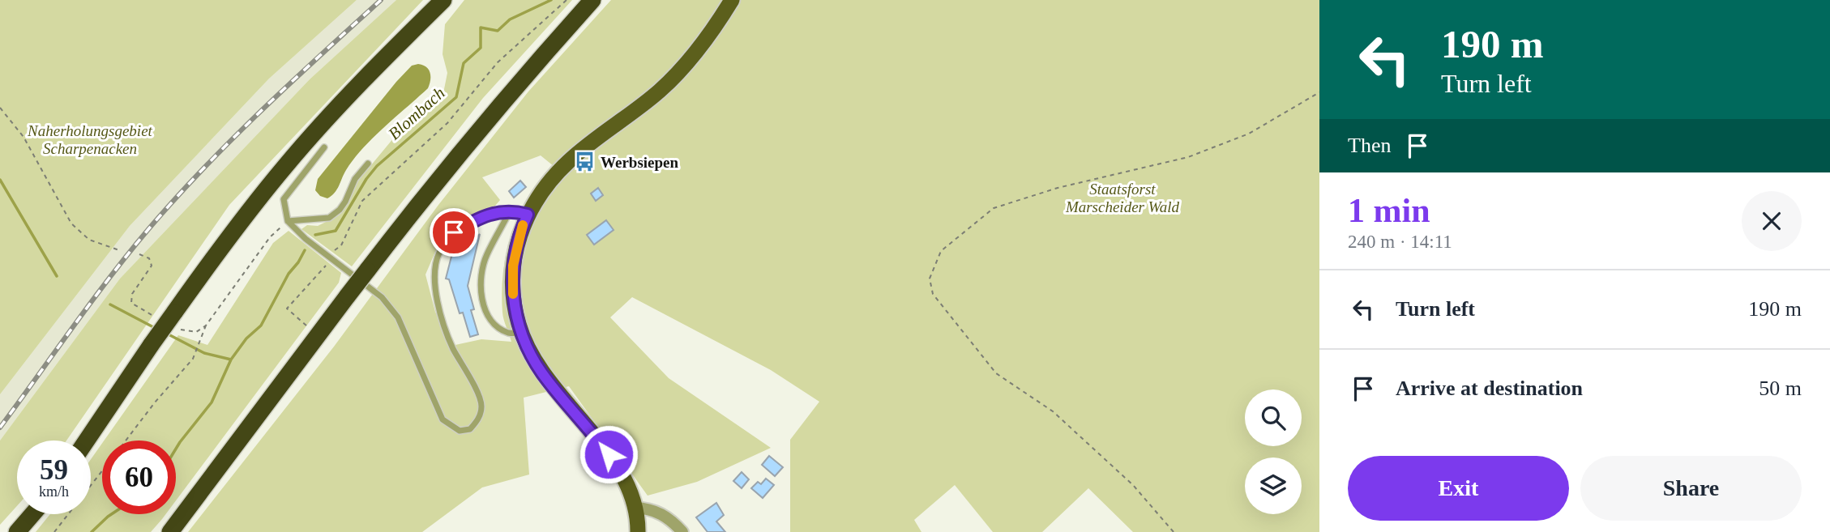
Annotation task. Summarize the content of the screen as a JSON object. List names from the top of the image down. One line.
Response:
{"water":["Blombach"],"parks":["Naherholungsgebiet Scharpenacken","Staatsforst Marscheider Wald"],"places":{"bus stop":["Werbsiepen"]},"page":{"turn":["190 m","Turn left"],"then":"Then","heading":["1 min","240 m · 14:11"],"list":[{"name":"Turn left","value":"190 m"},{"name":"Arrive at destination","value":"50 m"}],"speed":"59 km/h","limit":"60","buttons":["Exit","Share"]}}
